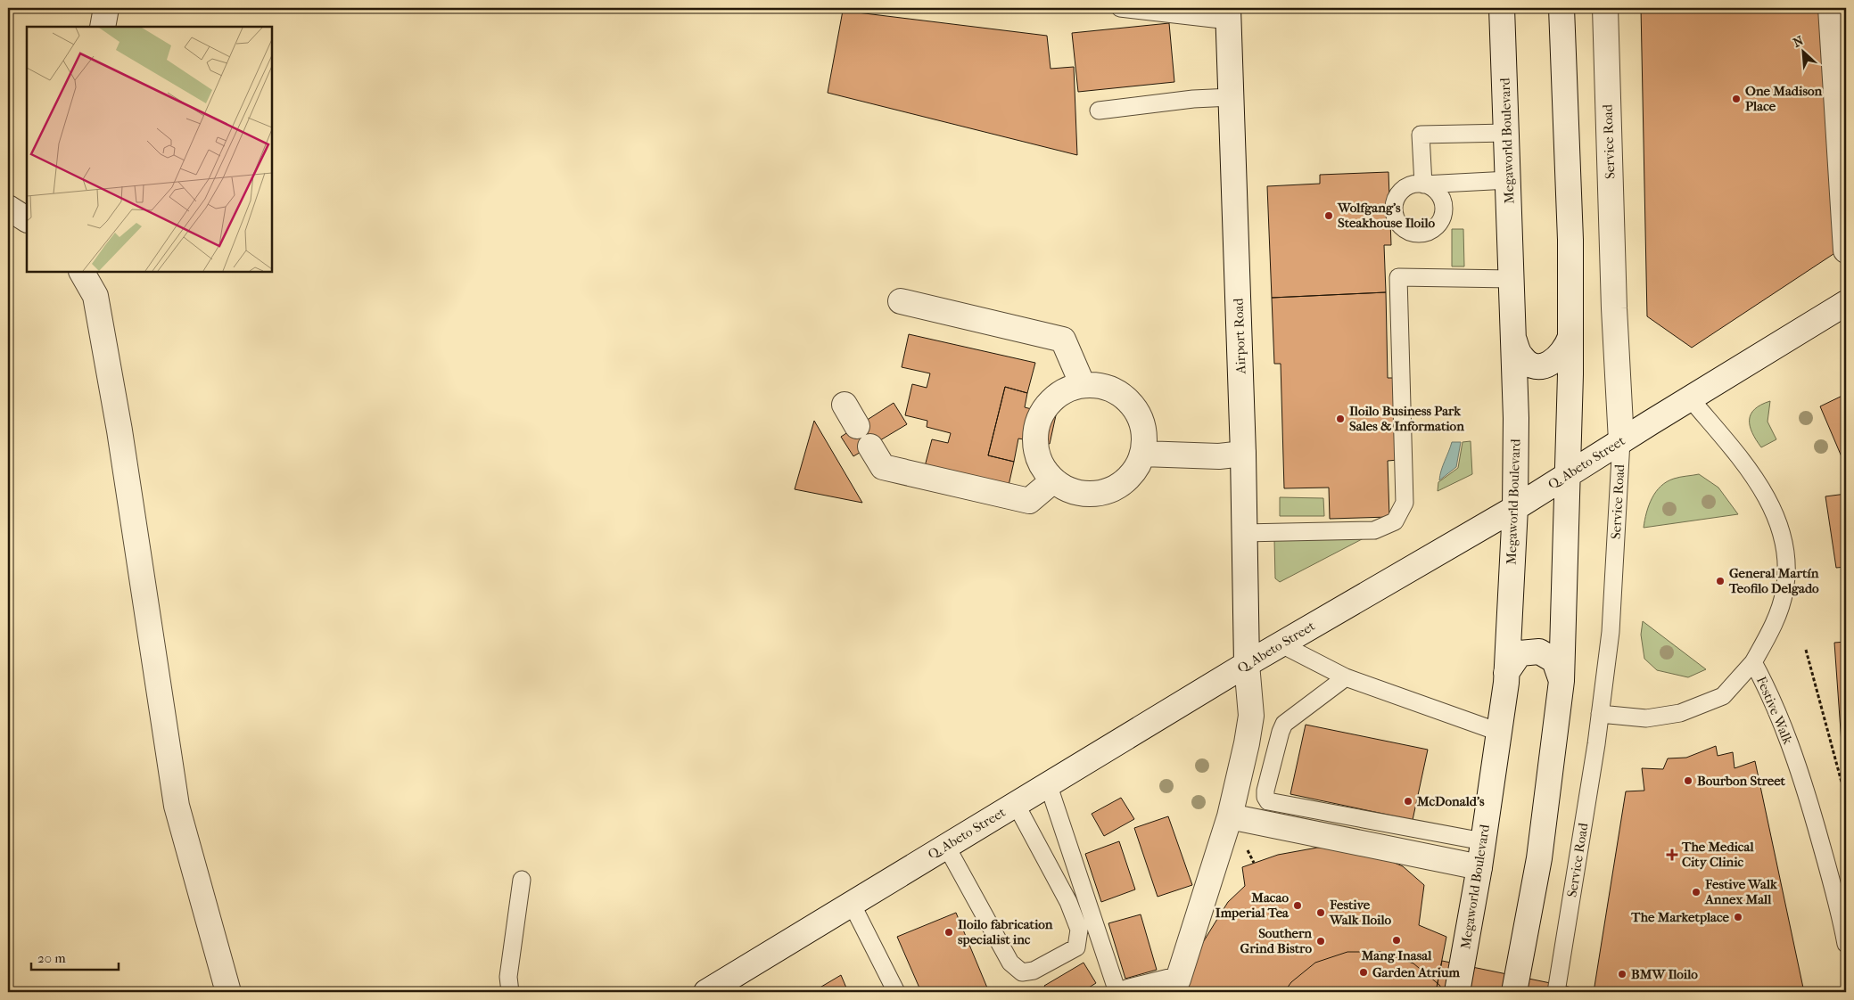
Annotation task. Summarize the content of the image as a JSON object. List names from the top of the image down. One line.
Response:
{"streets":{"street":["Megaworld Boulevard","Service Road","Airport Road","Q. Abeto Street"],"lane":["Festive Walk"]},"crossings":[["Megaworld Boulevard","Q. Abeto Street"],["Service Road","Q. Abeto Street"],["Airport Road","Q. Abeto Street"],["Q. Abeto Street","Festive Walk"]],"places":{"other":["One Madison Place","Wolfgang's Steakhouse Iloilo","Iloilo Business Park Sales & Information","General Martín Teofilo Delgado","Bourbon Street","McDonald's","Festive Walk Annex Mall","Macao Imperial Tea","Festive Walk Iloilo","The Marketplace","Iloilo fabrication specialist inc","Mang Inasal","Southern Grind Bistro","Garden Atrium","BMW Iloilo"],"health":["The Medical City Clinic"]},"scale_bar":"20 m","north":"top left"}
